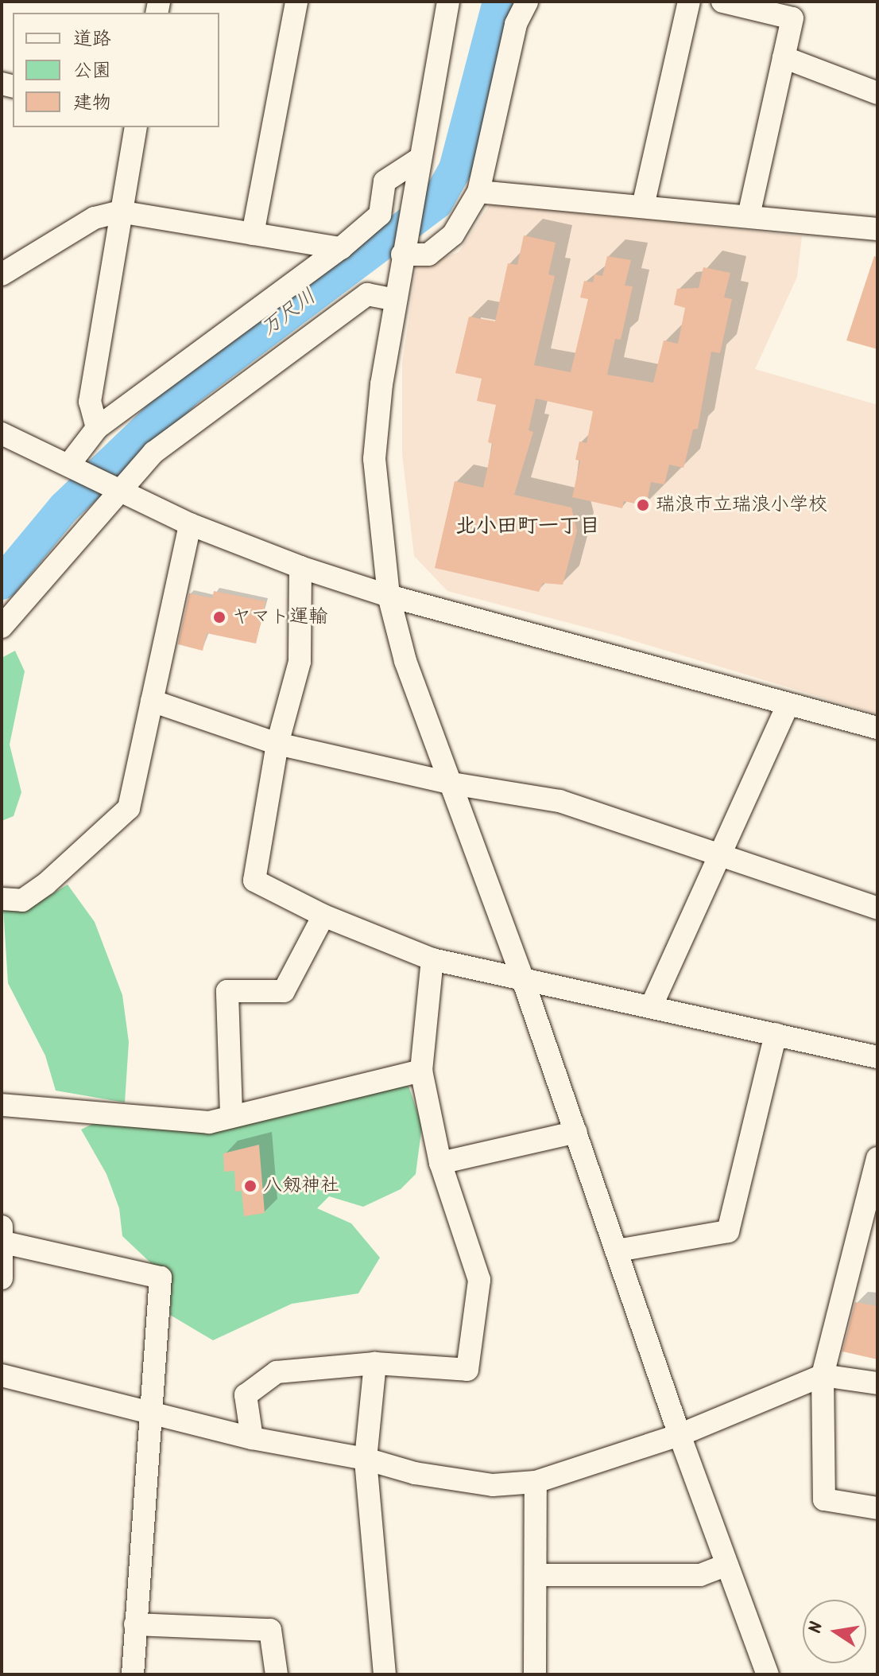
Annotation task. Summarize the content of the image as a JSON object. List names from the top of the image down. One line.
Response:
{"districts":["北小田町一丁目"],"water":["万尺川"],"places":["瑞浪市立瑞浪小学校","ヤマト運輸","八剱神社"],"legend":["道路","公園","建物"],"north":"left"}
